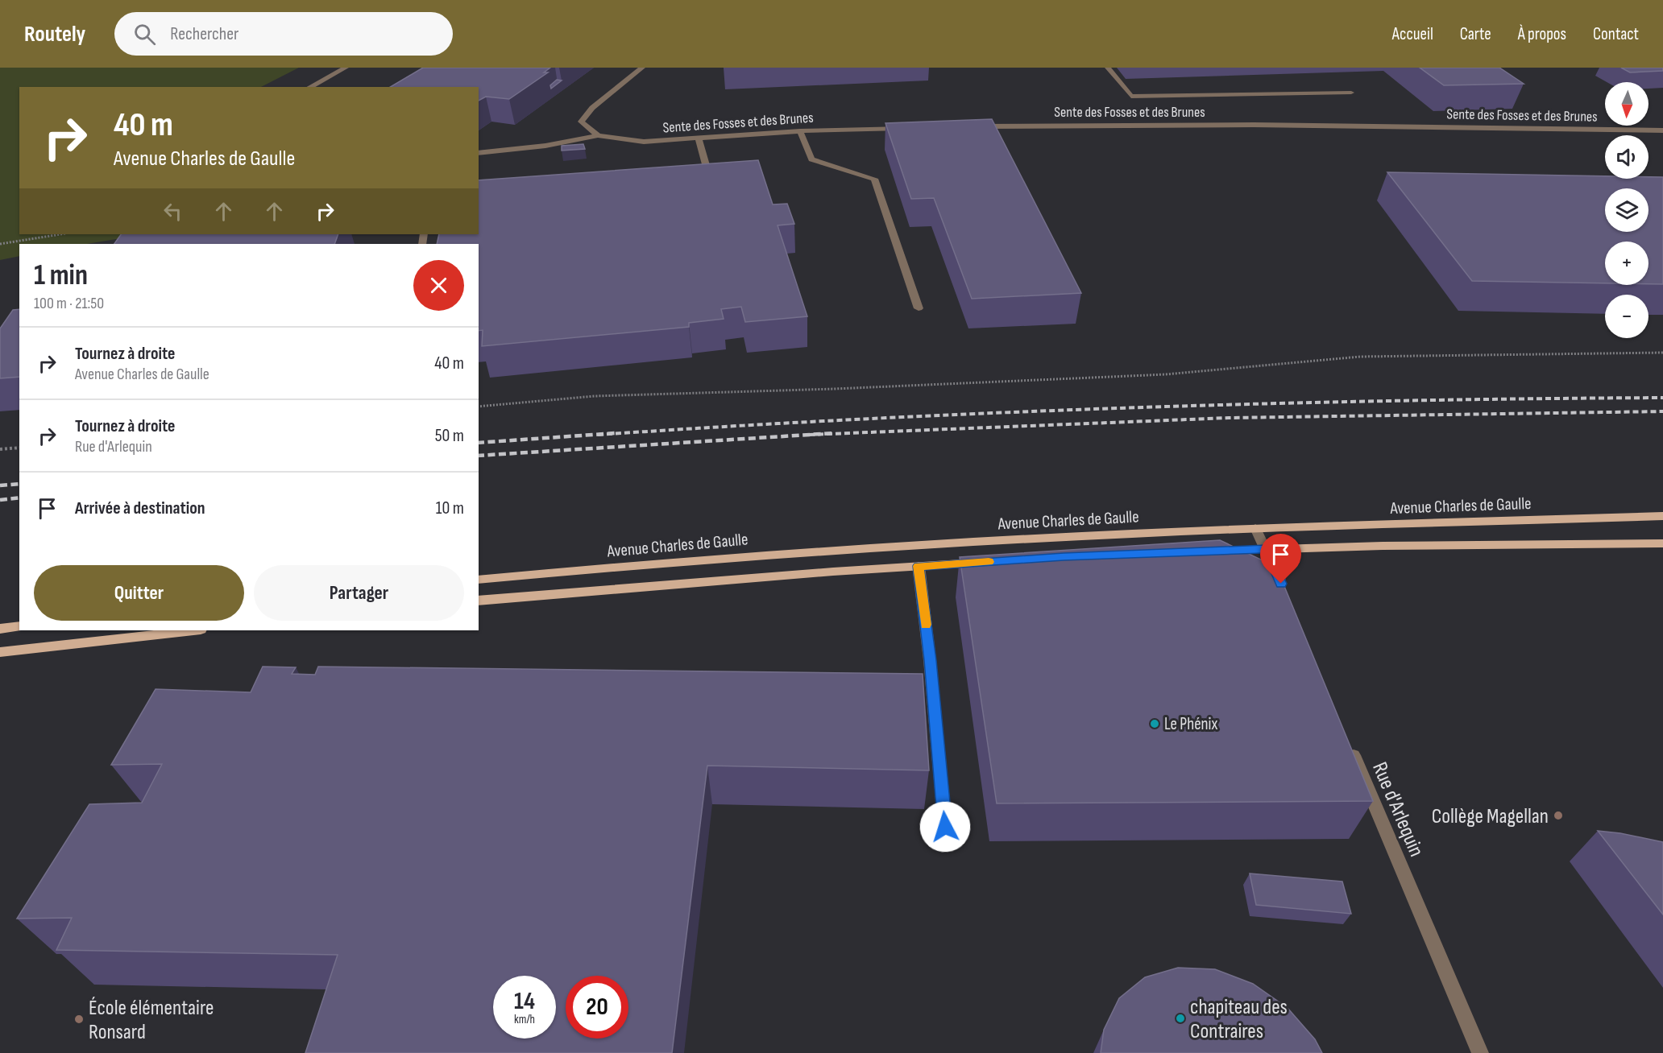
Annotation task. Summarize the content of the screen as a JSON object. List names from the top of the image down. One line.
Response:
{"streets":{"main road":["Avenue Charles de Gaulle"],"street":["Sente des Fosses et des Brunes","Rue d'Arlequin"]},"places":["Le Phénix","Collège Magellan","chapiteau des Contraires","École élémentaire Ronsard"],"north":"bottom","page":{"header":"Routely","search":"Rechercher","nav":["Accueil","Carte","À propos","Contact"],"map_buttons":["+","−"],"turn":["40 m","Avenue Charles de Gaulle"],"heading":["1 min","100 m · 21:50"],"list":[{"name":"Tournez à droite","note":"Avenue Charles de Gaulle","value":"40 m"},{"name":"Tournez à droite","note":"Rue d'Arlequin","value":"50 m"},{"name":"Arrivée à destination","value":"10 m"}],"buttons":["Quitter","Partager"],"speed":"14 km/h","limit":"20"}}
